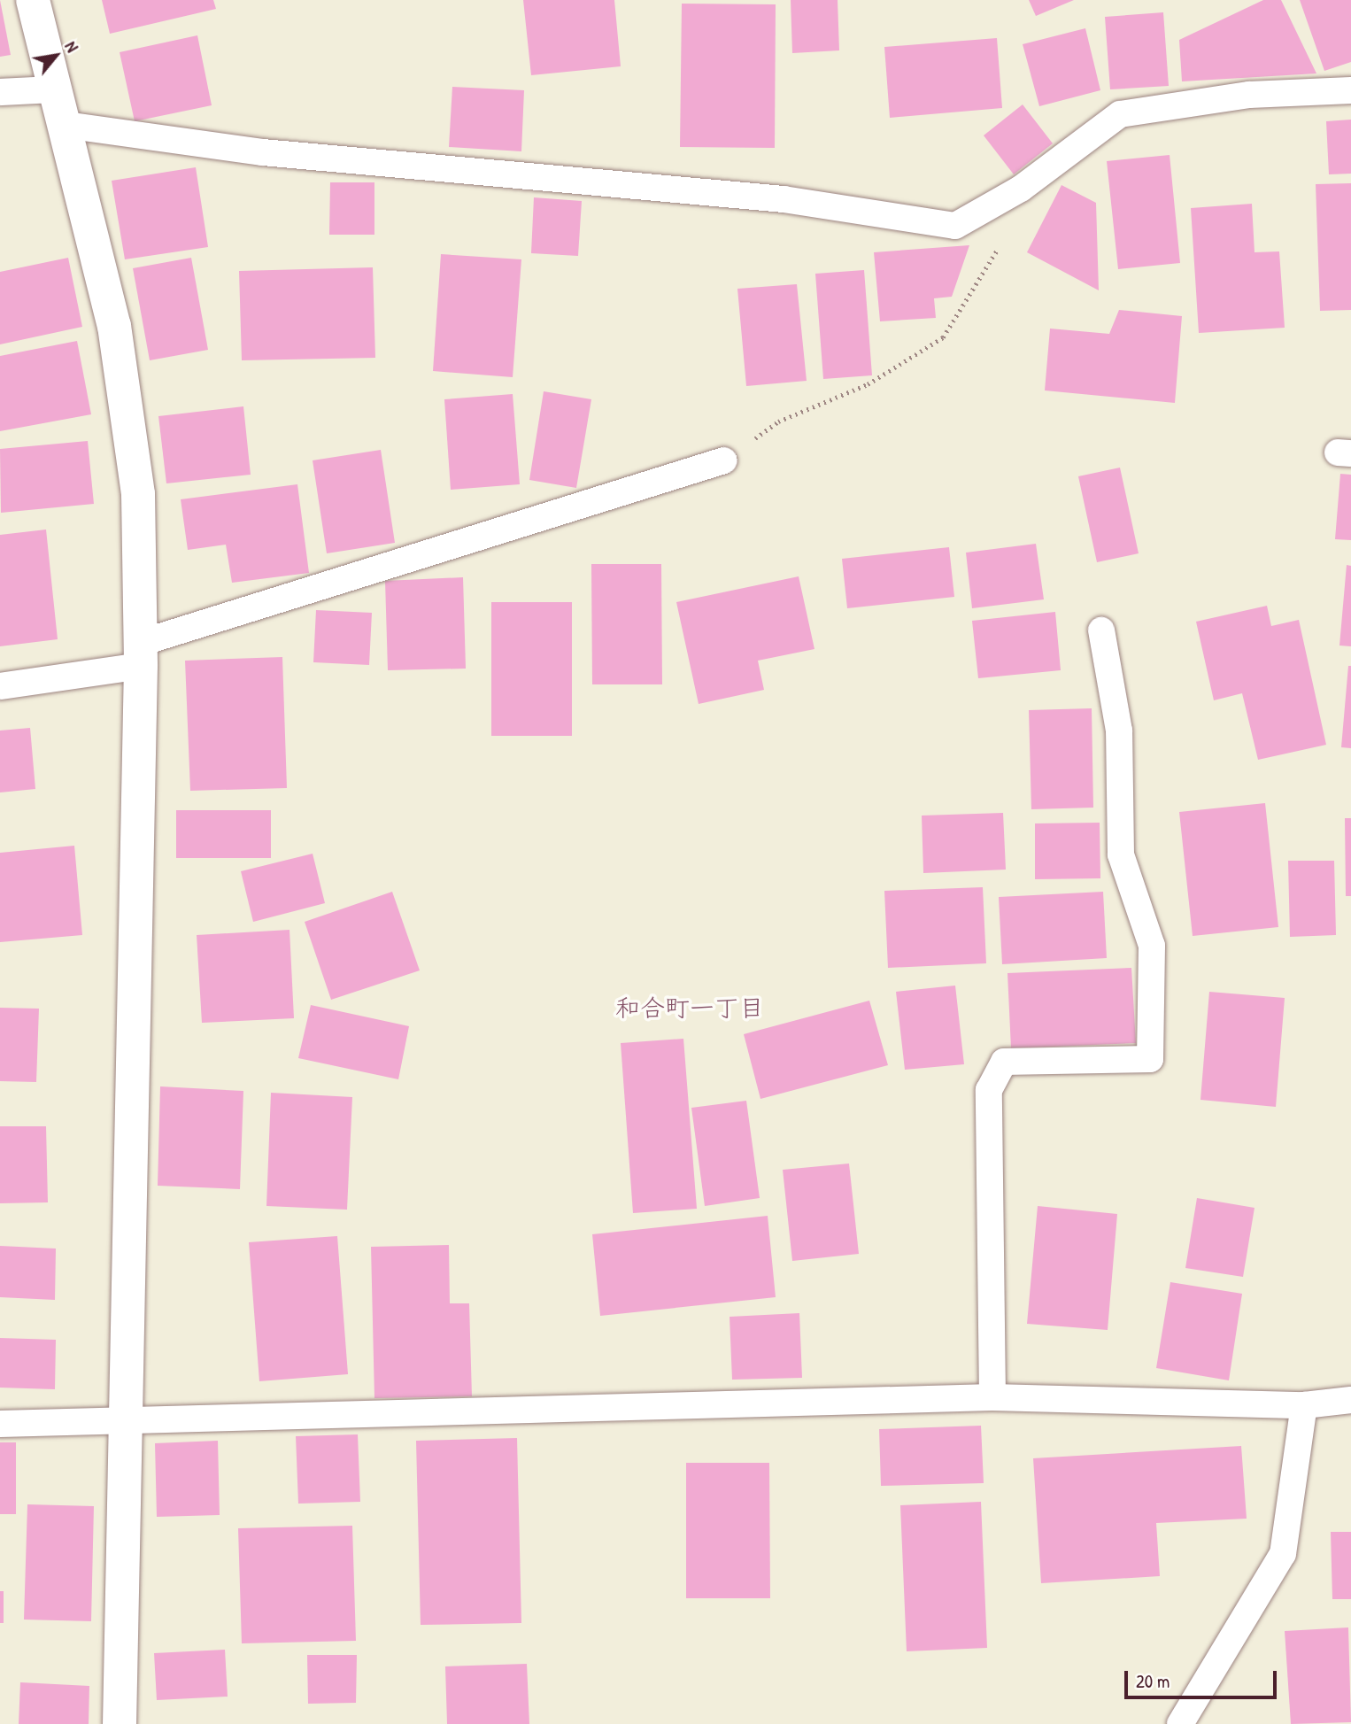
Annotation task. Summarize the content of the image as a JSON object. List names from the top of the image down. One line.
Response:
{"districts":["和合町一丁目"],"scale_bar":"20 m","north":"top right"}
